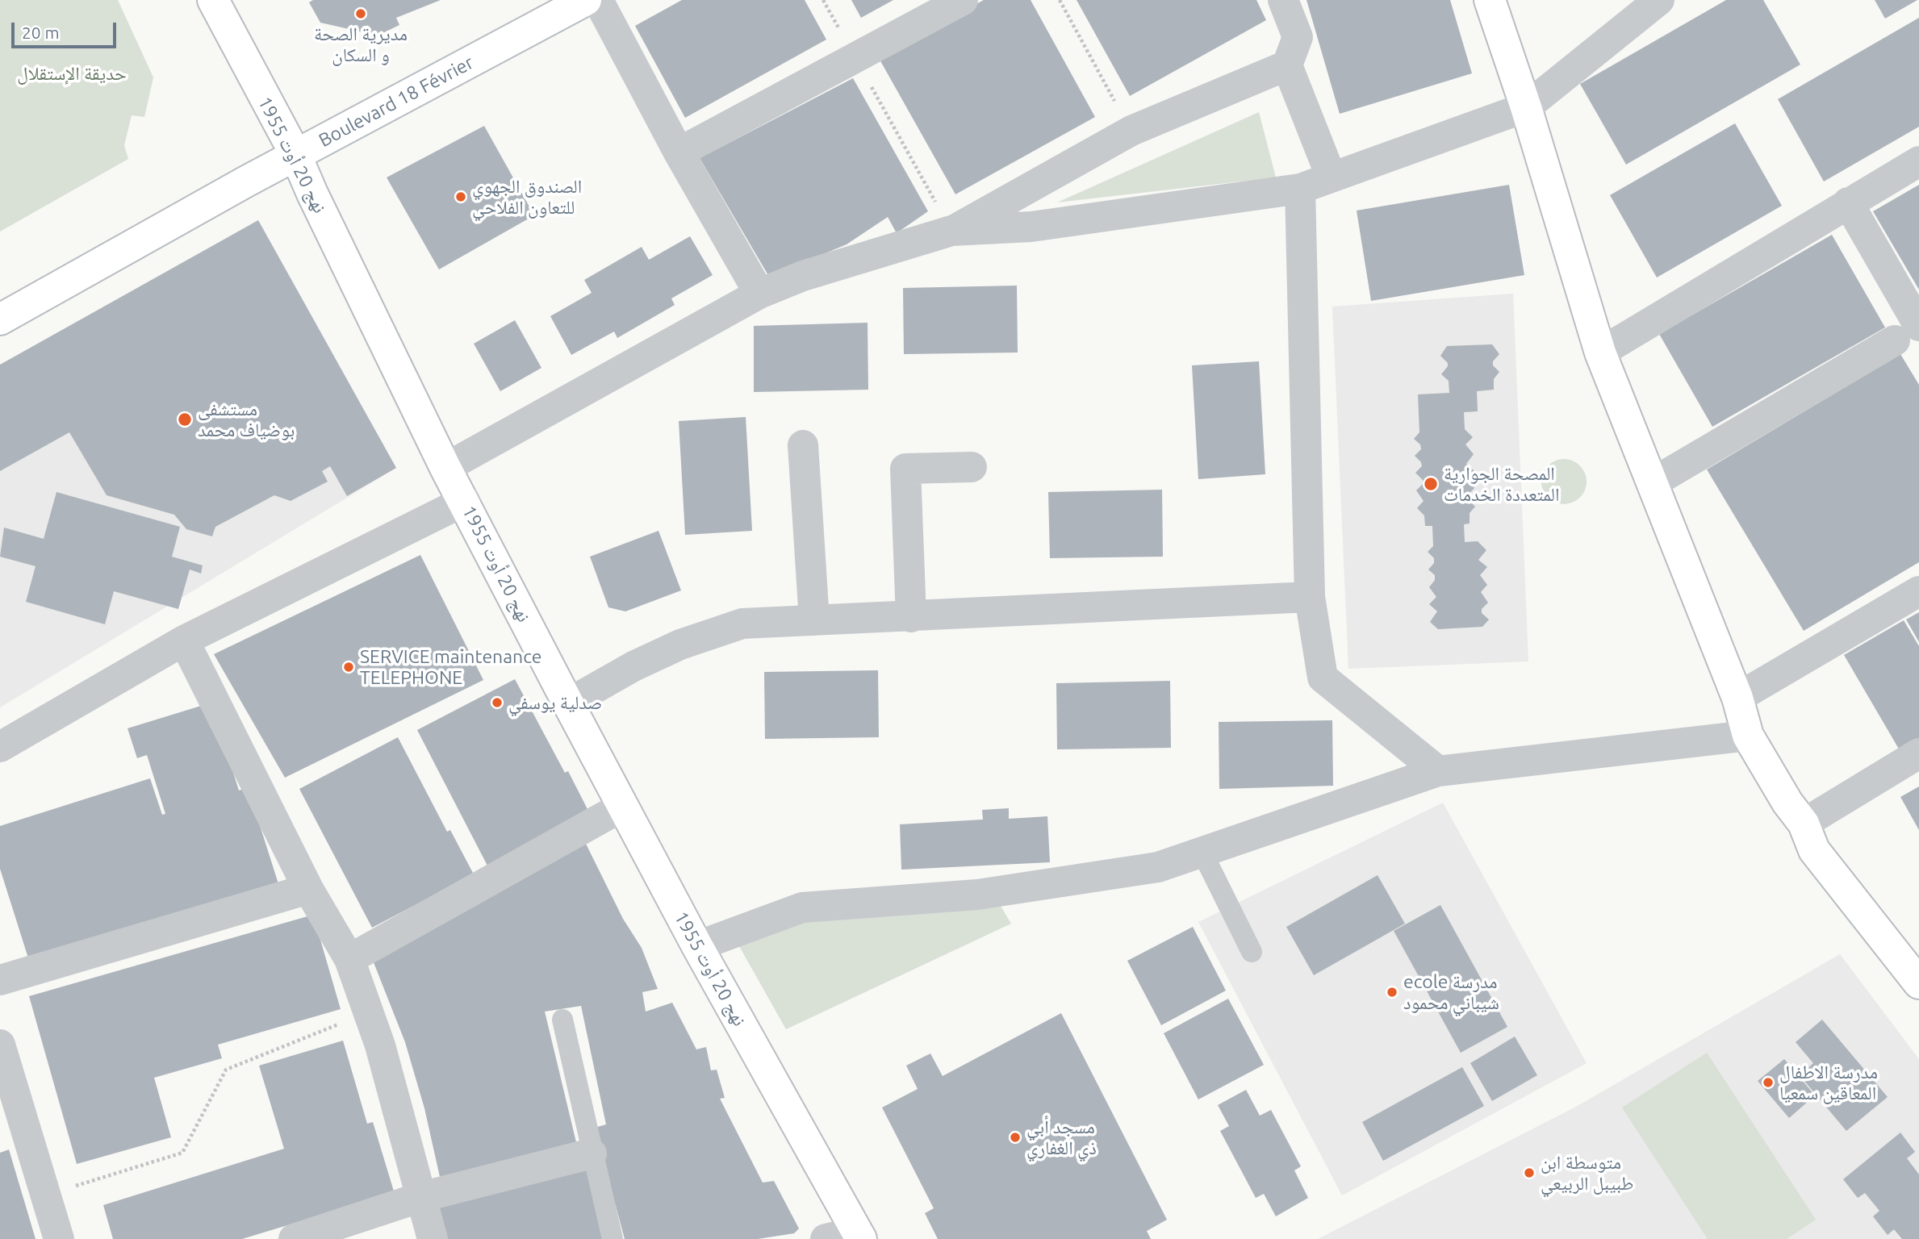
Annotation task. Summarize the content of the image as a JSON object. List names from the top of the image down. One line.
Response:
{"streets":{"main road":["Boulevard 18 Février","نهج 20 أوت 1955"]},"crossings":[["Boulevard 18 Février","نهج 20 أوت 1955"]],"parks":["حديقة الإستقلال"],"places":["مديرية الصحة و السكان","الصندوق الجهوي للتعاون الفلاحي","مستشفى بوضياف محمد","المصحة الجوارية المتعددة الخدمات","SERVICE maintenance TELEPHONE","صدلية يوسفي","ecole مدرسة شيباني محمود","مدرسة الاطفال المعاقين سمعيا","مسجد أبي ذي الغفاري","متوسطة ابن طبيبل الربيعي"],"scale_bar":"20 m"}
